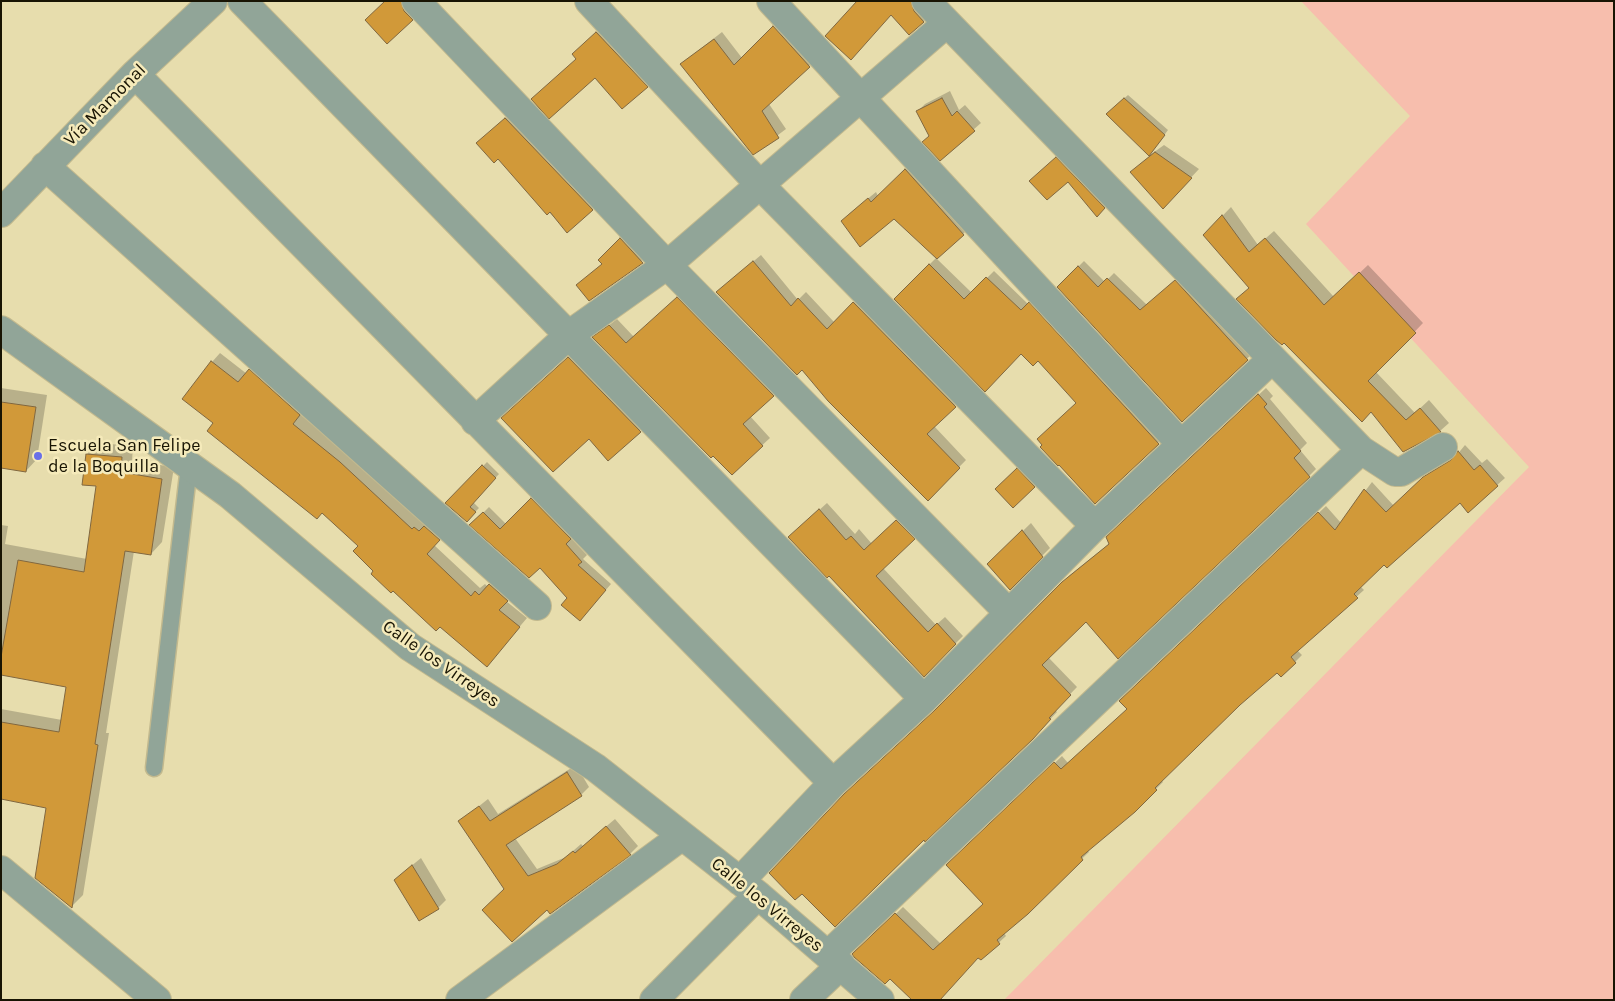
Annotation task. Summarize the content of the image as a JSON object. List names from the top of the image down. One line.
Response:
{"streets":{"street":["Vía Mamonal","Calle los Virreyes"]},"places":["Escuela San Felipe de la Boquilla"]}
